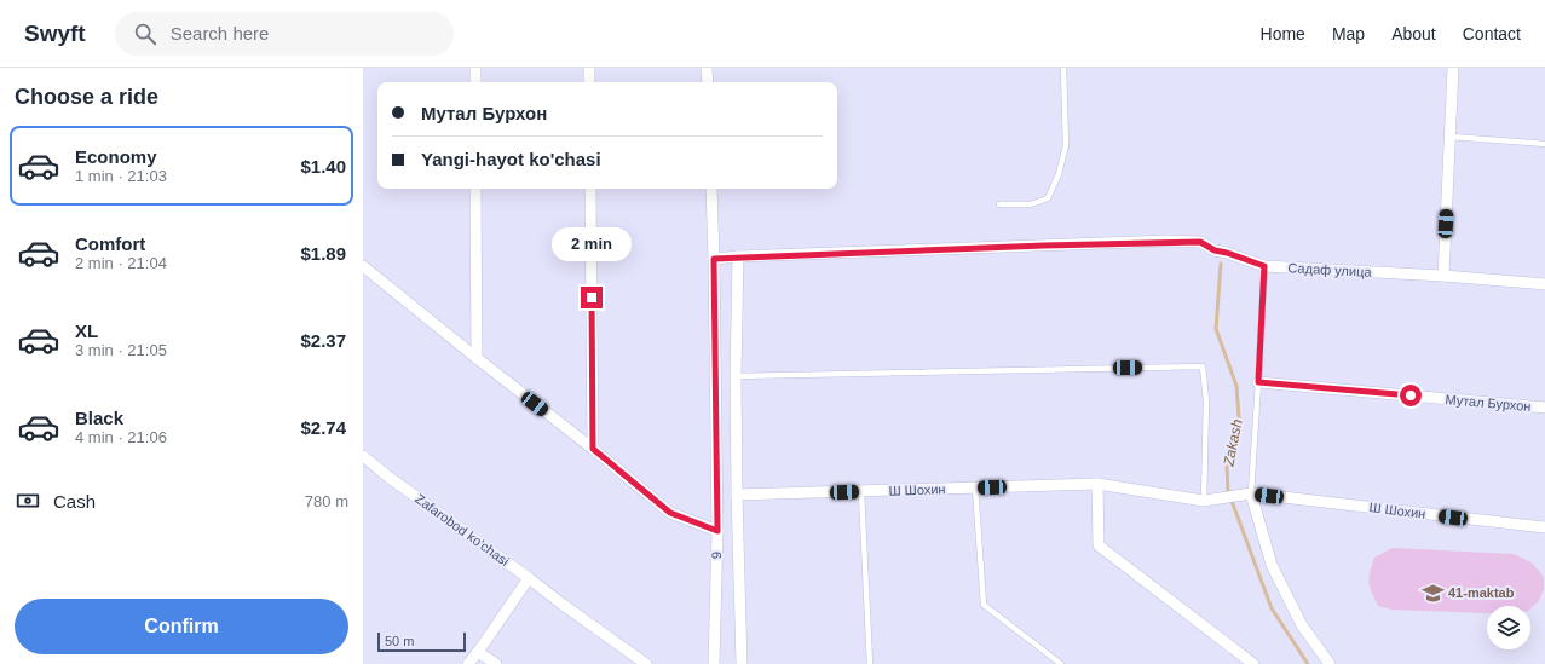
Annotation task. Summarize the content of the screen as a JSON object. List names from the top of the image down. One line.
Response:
{"streets":{"street":["Садаф улица","Мутал Бурхон","Ш Шохин","Zafarobod ko'chasi","9"]},"crossings":[["Садаф улица","9"]],"water":["Zakash"],"places":{"school or university":["41-maktab"]},"scale_bar":"50 m","page":{"header":"Swyft","search":"Search here","nav":["Home","Map","About","Contact"],"heading":"Choose a ride","banner":["Мутал Бурхон","Yangi-hayot ko'chasi"],"list":[{"name":"Economy","note":"1 min · 21:03","value":"$1.40"},{"name":"Comfort","note":"2 min · 21:04","value":"$1.89"},{"name":"XL","note":"3 min · 21:05","value":"$2.37"},{"name":"Black","note":"4 min · 21:06","value":"$2.74"}],"bubble":"2 min","pay":["Cash","780 m"],"buttons":"Confirm","scale":"50 m"}}
